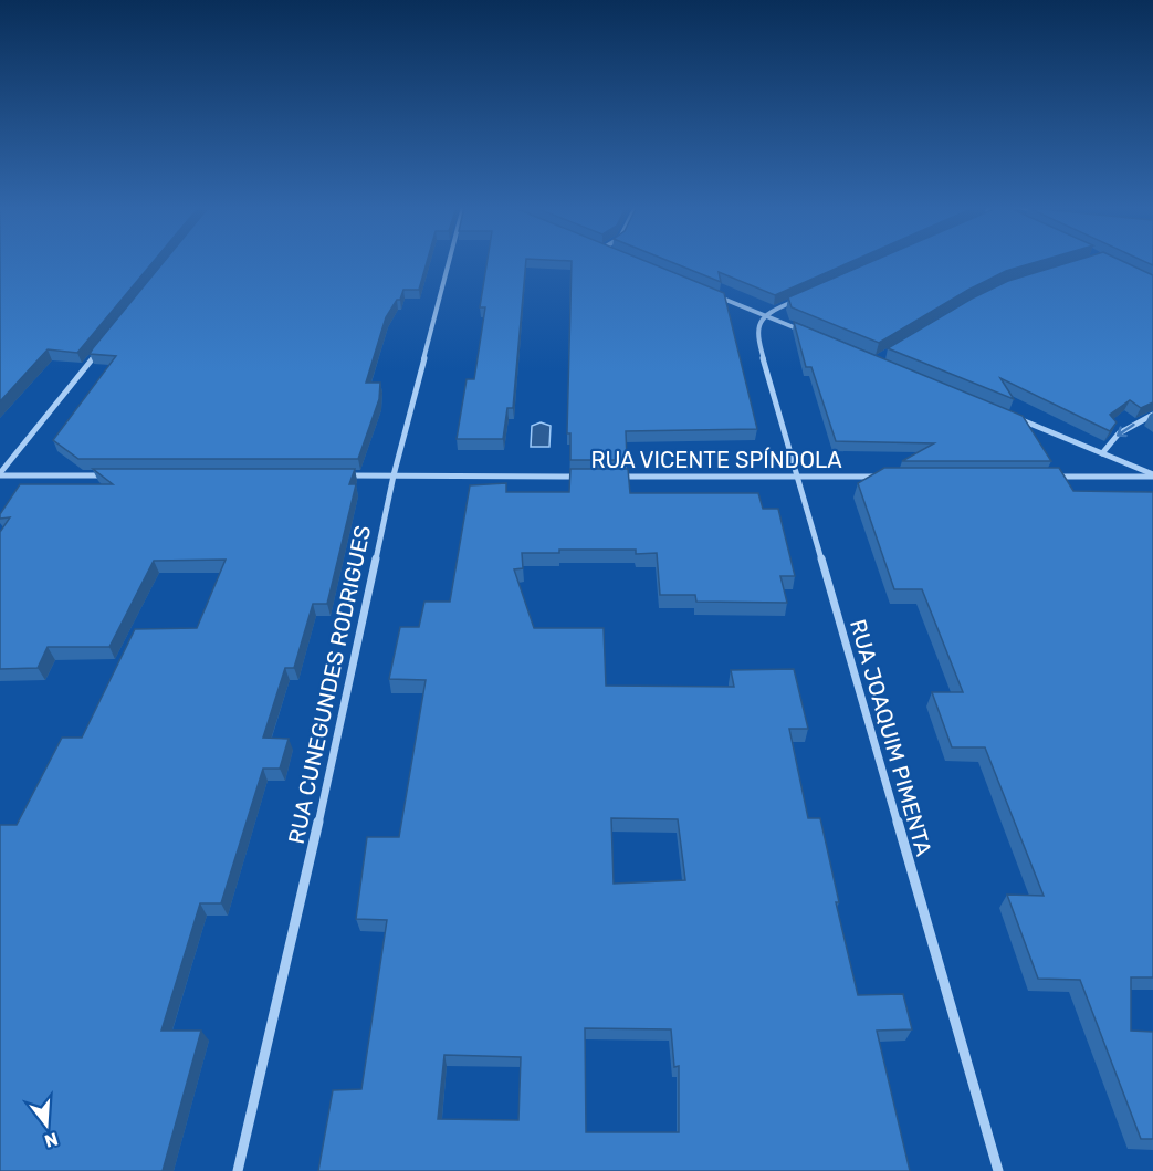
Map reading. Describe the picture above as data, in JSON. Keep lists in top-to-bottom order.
{
  "streets": {
    "street": ["RUA VICENTE SPÍNDOLA", "RUA CUNEGUNDES RODRIGUES", "RUA JOAQUIM PIMENTA"]
  },
  "crossings": [
    ["RUA VICENTE SPÍNDOLA", "RUA CUNEGUNDES RODRIGUES"],
    ["RUA VICENTE SPÍNDOLA", "RUA JOAQUIM PIMENTA"]
  ],
  "north": "bottom"
}
